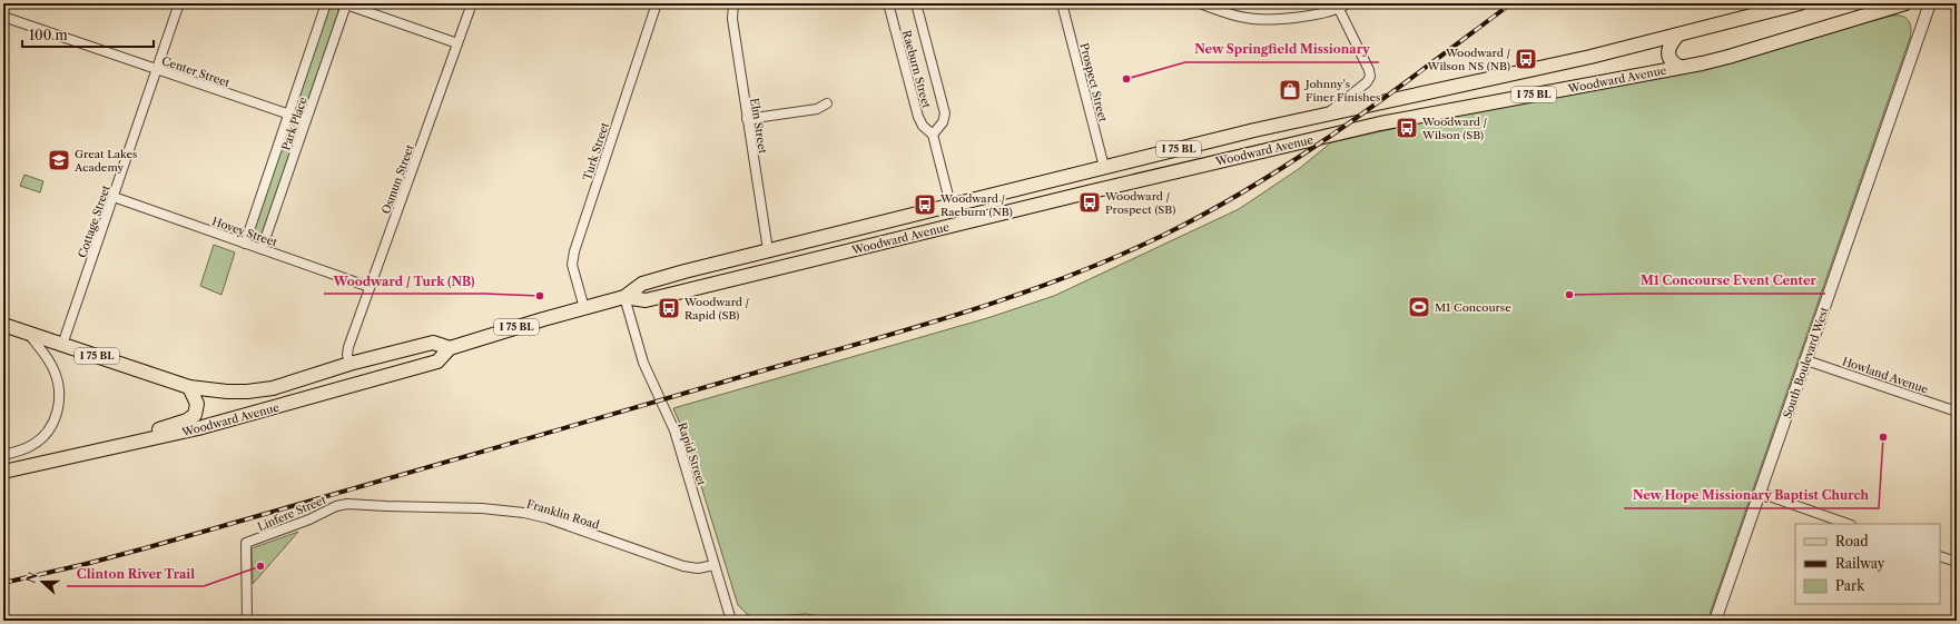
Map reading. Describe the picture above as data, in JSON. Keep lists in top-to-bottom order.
{
  "streets": {
    "main road": ["Woodward Avenue", "I 75 BL"],
    "street": [
      "Raeburn Street",
      "Center Street",
      "Prospect Street",
      "Park Place",
      "Elm Street",
      "Turk Street",
      "Osmun Street",
      "Cottage Street",
      "Hovey Street",
      "South Boulevard West",
      "Howland Avenue",
      "Rapid Street",
      "Linfere Street",
      "Franklin Road"
    ]
  },
  "crossings": [
    ["Raeburn Street", "Woodward Avenue"],
    ["Center Street", "Park Place"],
    ["Center Street", "Cottage Street"],
    ["Woodward Avenue", "Prospect Street"],
    ["Woodward Avenue", "Elm Street"],
    ["Woodward Avenue", "Turk Street"],
    ["Woodward Avenue", "Osmun Street"],
    ["Woodward Avenue", "Cottage Street"],
    ["Woodward Avenue", "Rapid Street"],
    ["Park Place", "Hovey Street"],
    ["Osmun Street", "Hovey Street"],
    ["Cottage Street", "Hovey Street"],
    ["South Boulevard West", "Howland Avenue"],
    ["Rapid Street", "Franklin Road"],
    ["Linfere Street", "Franklin Road"]
  ],
  "places": {
    "bus stop": [
      "Woodward / Wilson NS (NB)",
      "Woodward / Wilson (SB)",
      "Woodward / Prospect (SB)",
      "Woodward / Raeburn (NB)",
      "Woodward / Rapid (SB)"
    ],
    "other": [
      "New Springfield Missionary",
      "M1 Concourse Event Center",
      "Woodward / Turk (NB)",
      "New Hope Missionary Baptist Church",
      "Clinton River Trail"
    ],
    "shop": ["Johnny's Finer Finishes"],
    "school or university": ["Great Lakes Academy"],
    "sports": ["M1 Concourse"]
  },
  "legend": ["Road", "Railway", "Park"],
  "scale_bar": "100 m",
  "north": "left"
}
